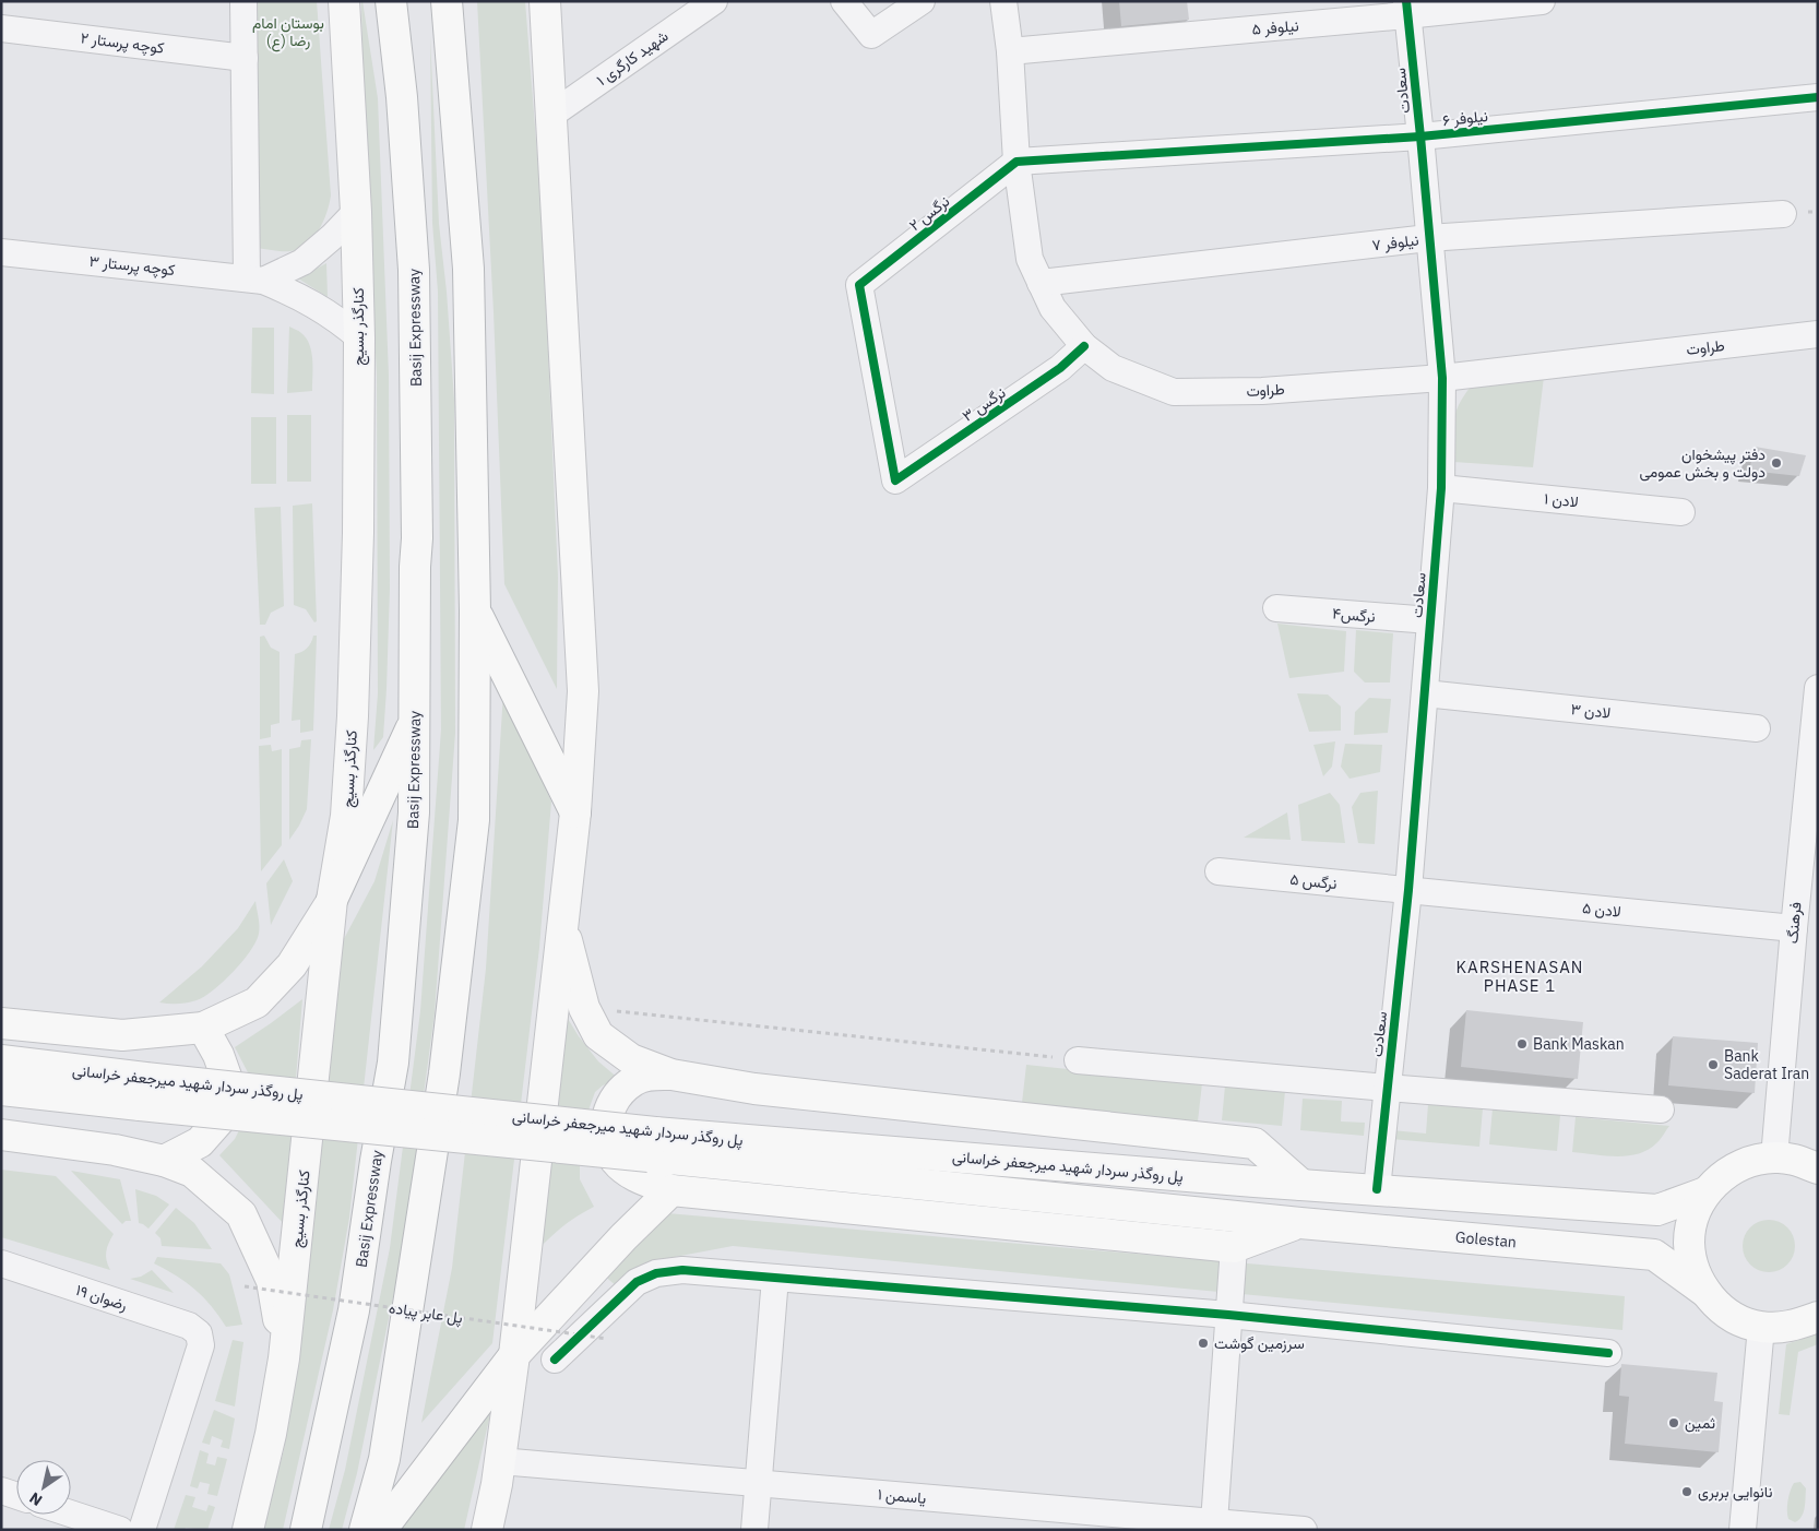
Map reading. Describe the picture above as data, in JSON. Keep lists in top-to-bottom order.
{
  "streets": {
    "main road": [
      "کنارگذر بسیج",
      "Basij Expressway",
      "پل روگذر سردار شهید میرجعفر خراسانی",
      "Golestan"
    ],
    "street": [
      "نیلوفر ۵",
      "کوچه پرستار ۲",
      "شهید کارگری ۱",
      "سعادت",
      "نیلوفر ۶",
      "نرگس ۲",
      "نیلوفر ۷",
      "کوچه پرستار ۳",
      "طراوت",
      "نرگس ۳",
      "لادن ۱",
      "نرگس۴",
      "لادن ۳",
      "نرگس ۵",
      "لادن ۵",
      "فرهنگ",
      "رضوان ۱۹",
      "یاسمن ۱"
    ],
    "path": ["پل عابر پیاده"]
  },
  "crossings": [
    ["نیلوفر ۵", "سعادت"],
    ["نیلوفر ۵", "طراوت"],
    ["سعادت", "نیلوفر ۶"],
    ["سعادت", "نیلوفر ۷"],
    ["سعادت", "طراوت"],
    ["سعادت", "لادن ۱"],
    ["سعادت", "نرگس۴"],
    ["سعادت", "لادن ۳"],
    ["سعادت", "نرگس ۵"],
    ["سعادت", "لادن ۵"],
    ["نیلوفر ۶", "نرگس ۲"],
    ["نیلوفر ۶", "طراوت"],
    ["نرگس ۲", "طراوت"],
    ["نرگس ۲", "نرگس ۳"],
    ["نیلوفر ۷", "طراوت"],
    ["کوچه پرستار ۳", "کنارگذر بسیج"],
    ["طراوت", "نرگس ۳"],
    ["نرگس ۵", "لادن ۵"],
    ["لادن ۵", "فرهنگ"],
    ["پل روگذر سردار شهید میرجعفر خراسانی", "Golestan"]
  ],
  "districts": ["KARSHENASAN PHASE 1"],
  "parks": ["بوستان امام رضا (ع)"],
  "places": [
    "دفتر پیشخوان دولت و بخش عمومی",
    "Bank Maskan",
    "Bank Saderat Iran",
    "سرزمین گوشت",
    "ثمین",
    "نانوایی بربری"
  ],
  "north": "bottom left"
}
